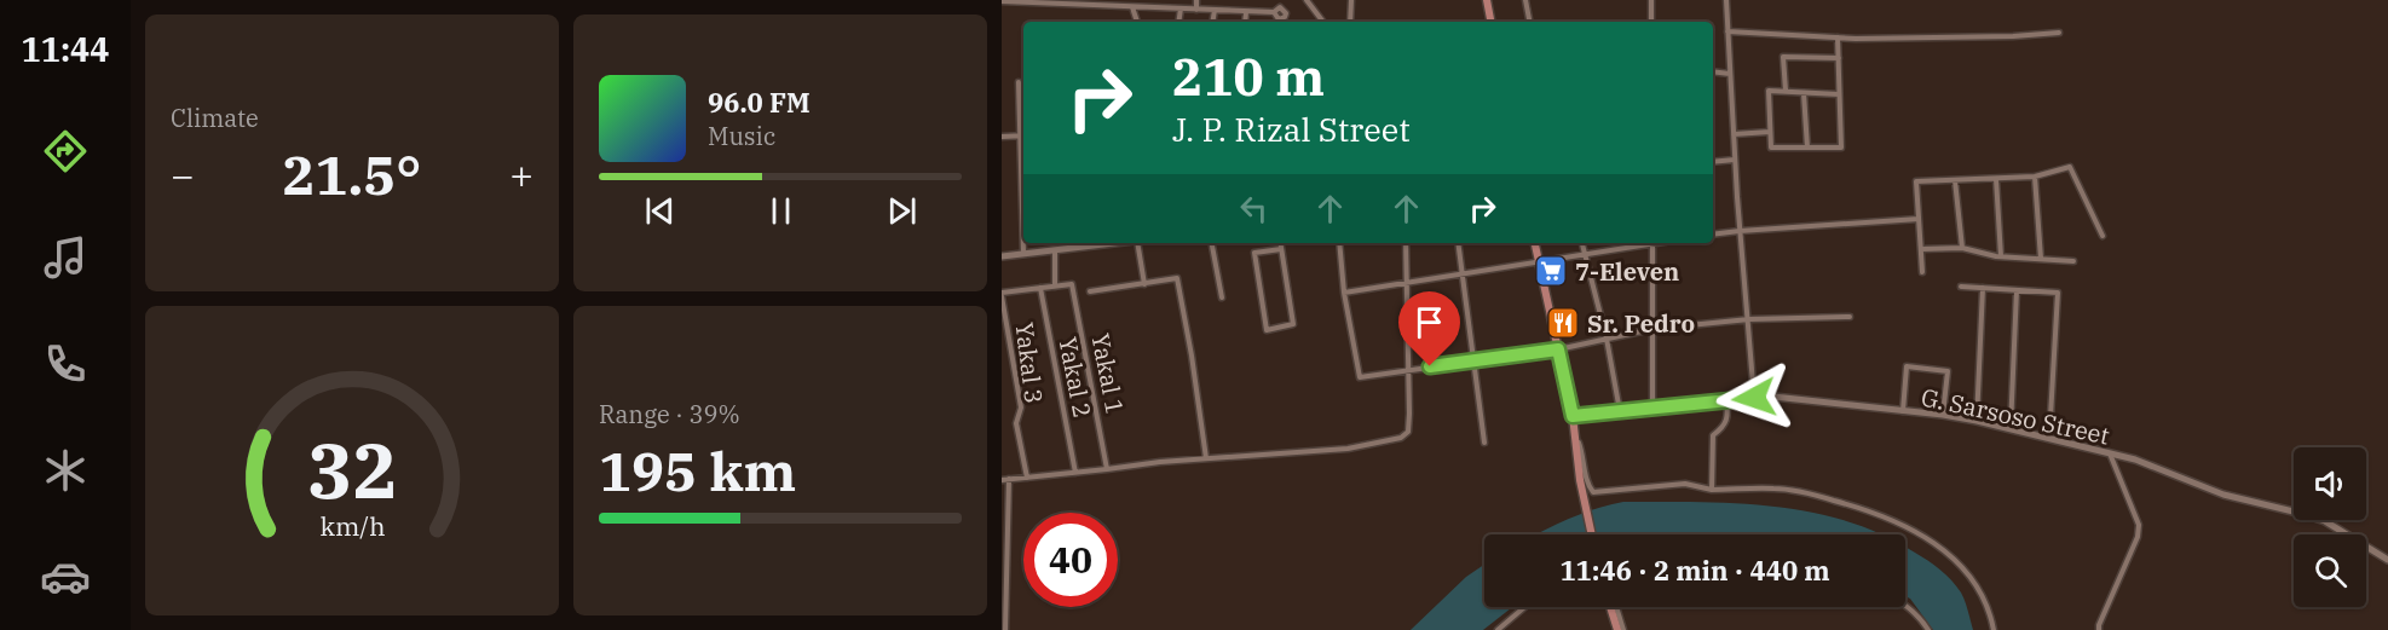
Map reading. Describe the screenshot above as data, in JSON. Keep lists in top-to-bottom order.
{
  "streets": {
    "street": [
      "Yakal 3",
      "Yakal 1",
      "Yakal 2",
      "G. Sarsoso Street"
    ]
  },
  "places": {
    "supermarket": ["7-Eleven"],
    "restaurant": ["Sr. Pedro"]
  },
  "page": {
    "tabs": "11:44",
    "tile": [
      "Climate",
      ["Range · 39%", "195 km"]
    ],
    "turn": ["210 m", "J. P. Rizal Street"],
    "song": ["96.0 FM", "Music"],
    "heat": ["−", "21.5°", "+"],
    "limit": "40",
    "trip": "11:46 · 2 min · 440 m",
    "gauge": ["32", "km/h"]
  }
}
